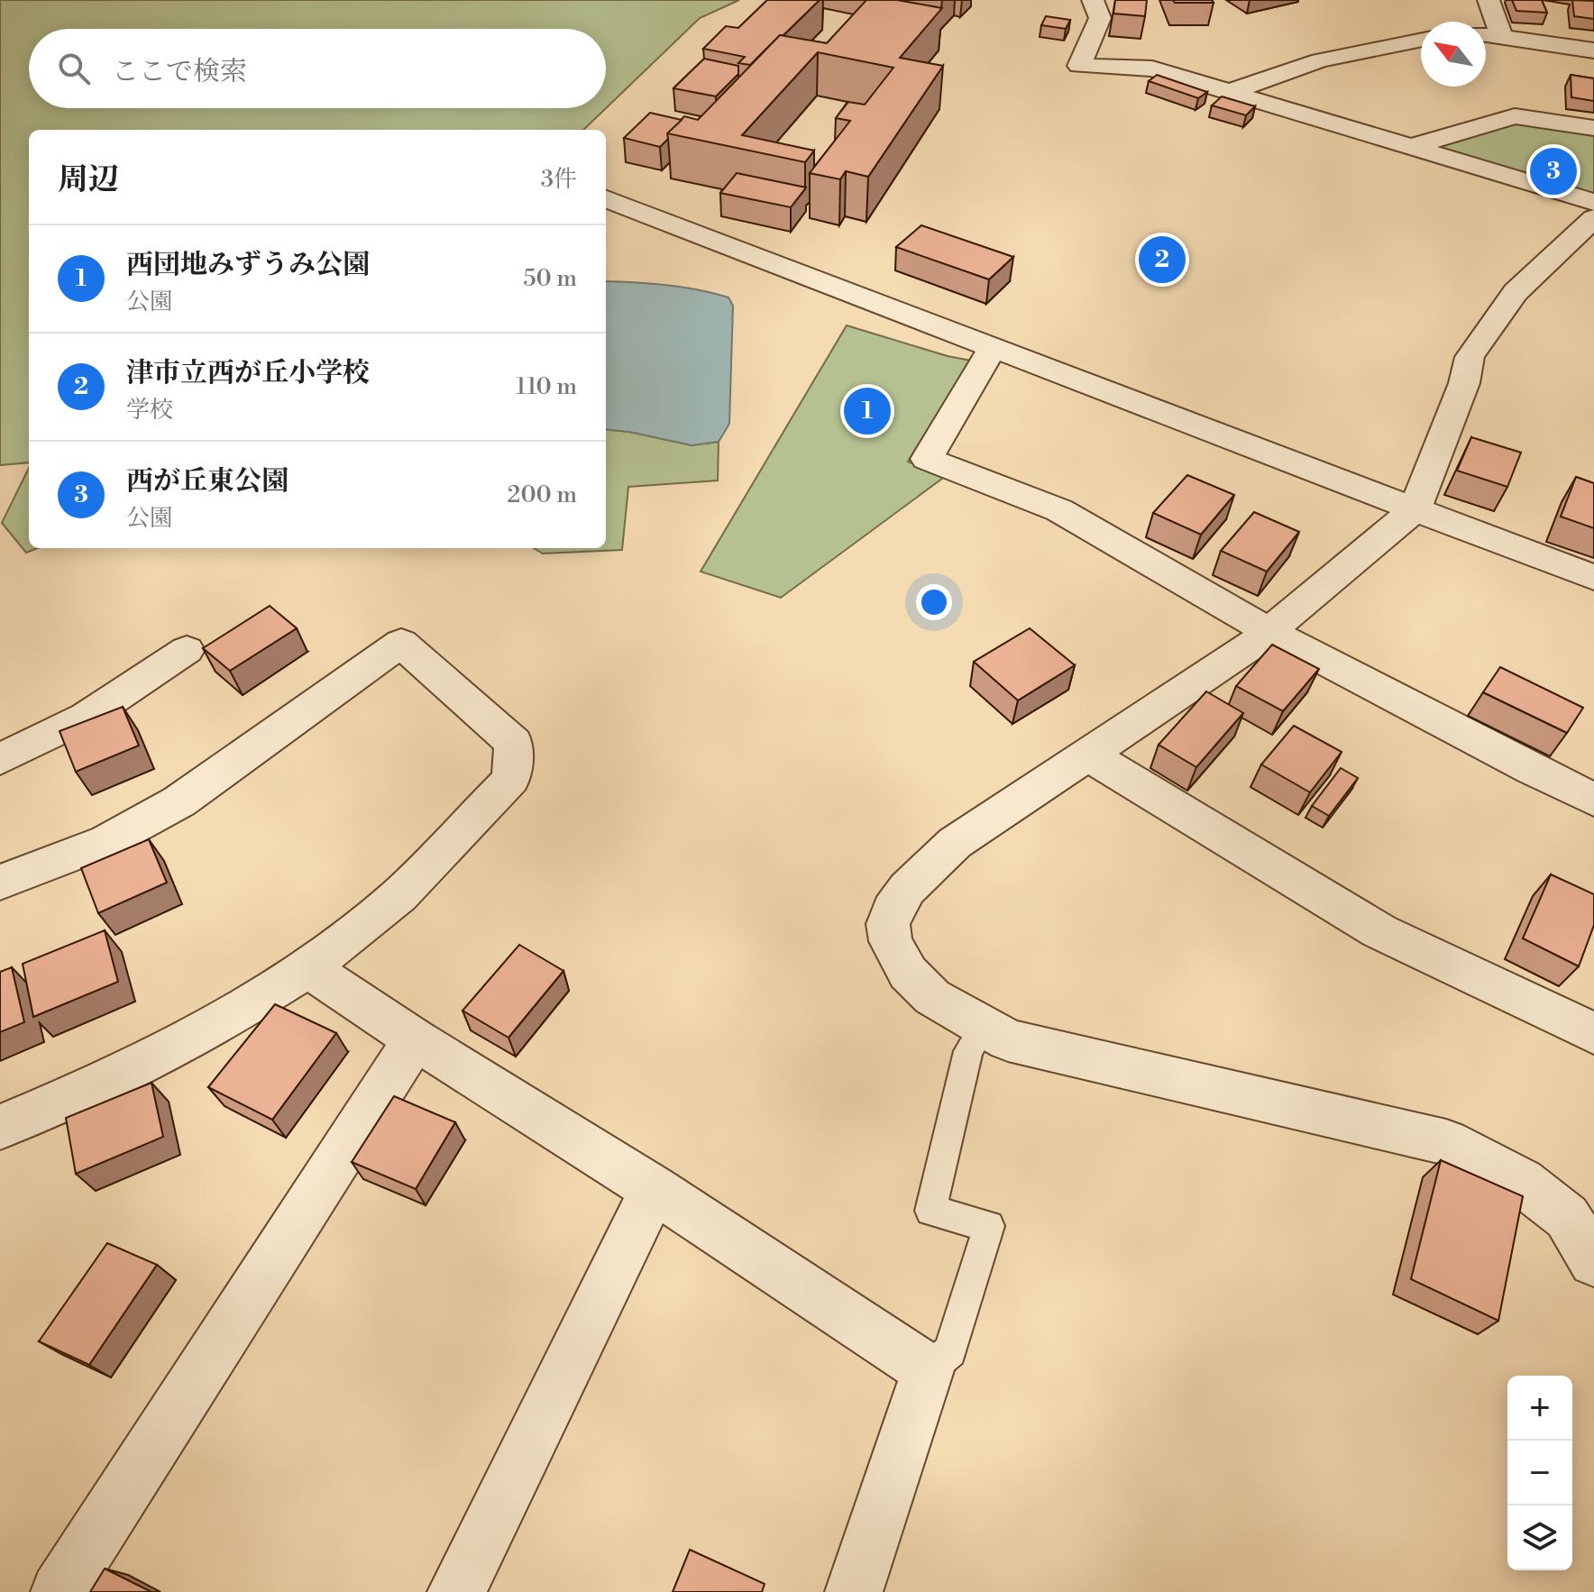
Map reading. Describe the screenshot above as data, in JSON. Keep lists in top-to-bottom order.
{
  "north": "top left",
  "page": {
    "search": "ここで検索",
    "heading": ["周辺", "3件"],
    "pins": ["3", "2", "1"],
    "list": [
      {
        "mark": "1",
        "name": "西団地みずうみ公園",
        "note": "公園",
        "value": "50 m"
      },
      {
        "mark": "2",
        "name": "津市立西が丘小学校",
        "note": "学校",
        "value": "110 m"
      },
      {
        "mark": "3",
        "name": "西が丘東公園",
        "note": "公園",
        "value": "200 m"
      }
    ],
    "map_buttons": ["+", "−"]
  }
}
